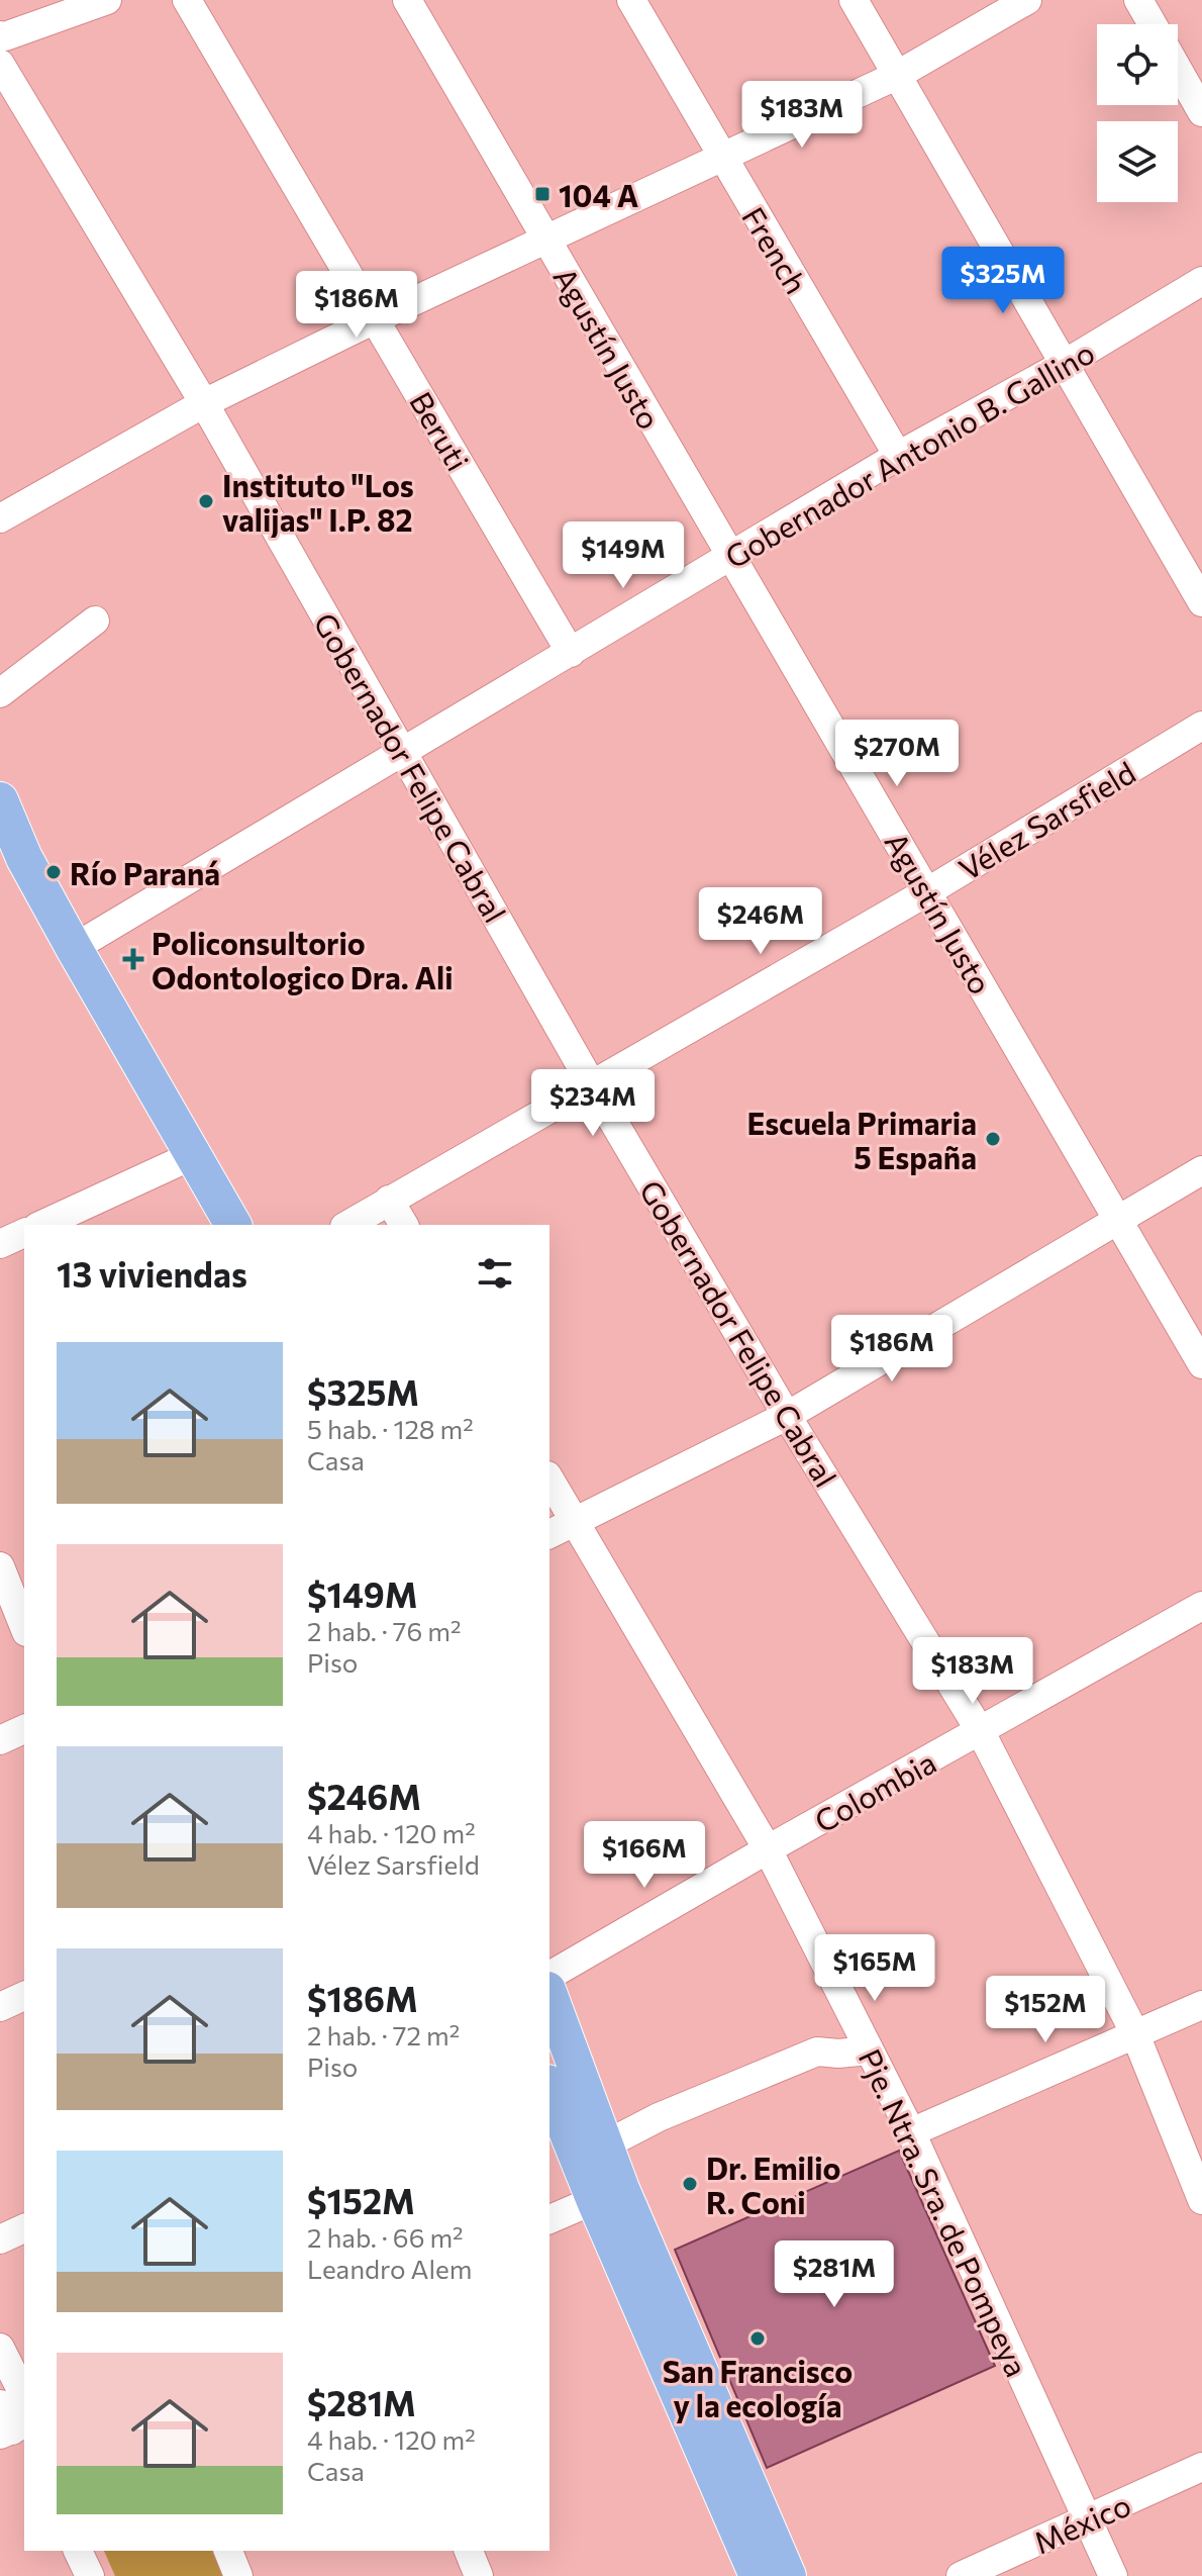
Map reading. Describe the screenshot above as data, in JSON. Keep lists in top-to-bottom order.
{
  "streets": {
    "street": [
      "French",
      "Agustín Justo",
      "Beruti",
      "Gobernador Antonio B. Gallino",
      "Gobernador Felipe Cabral",
      "Vélez Sarsfield",
      "Colombia",
      "Pje. Ntra. Sra. de Pompeya",
      "México"
    ]
  },
  "crossings": [
    ["French", "Gobernador Antonio B. Gallino"],
    ["Agustín Justo", "Gobernador Antonio B. Gallino"],
    ["Agustín Justo", "Vélez Sarsfield"],
    ["Beruti", "Gobernador Antonio B. Gallino"],
    ["Gobernador Antonio B. Gallino", "Gobernador Felipe Cabral"],
    ["Gobernador Felipe Cabral", "Vélez Sarsfield"],
    ["Gobernador Felipe Cabral", "Colombia"],
    ["Colombia", "Pje. Ntra. Sra. de Pompeya"],
    ["Pje. Ntra. Sra. de Pompeya", "México"]
  ],
  "places": {
    "transit": ["104 A"],
    "other": [
      "Instituto \"Los valijas\" I.P. 82",
      "Río Paraná",
      "Escuela Primaria 5 España",
      "Dr. Emilio R. Coni",
      "San Francisco y la ecología"
    ],
    "health": ["Policonsultorio Odontologico Dra. Ali"]
  },
  "page": {
    "price": [
      "$183M",
      "$325M",
      "$186M",
      "$149M",
      "$270M",
      "$246M",
      "$234M",
      "$186M",
      "$183M",
      "$166M",
      "$165M",
      "$152M",
      "$281M"
    ],
    "heading": "13 viviendas",
    "list": [
      {
        "name": "$325M",
        "note": "5 hab. · 128 m² · Casa"
      },
      {
        "name": "$149M",
        "note": "2 hab. · 76 m² · Piso"
      },
      {
        "name": "$246M",
        "note": "4 hab. · 120 m² · Vélez Sarsfield"
      },
      {
        "name": "$186M",
        "note": "2 hab. · 72 m² · Piso"
      },
      {
        "name": "$152M",
        "note": "2 hab. · 66 m² · Leandro Alem"
      },
      {
        "name": "$281M",
        "note": "4 hab. · 120 m² · Casa"
      }
    ]
  }
}
